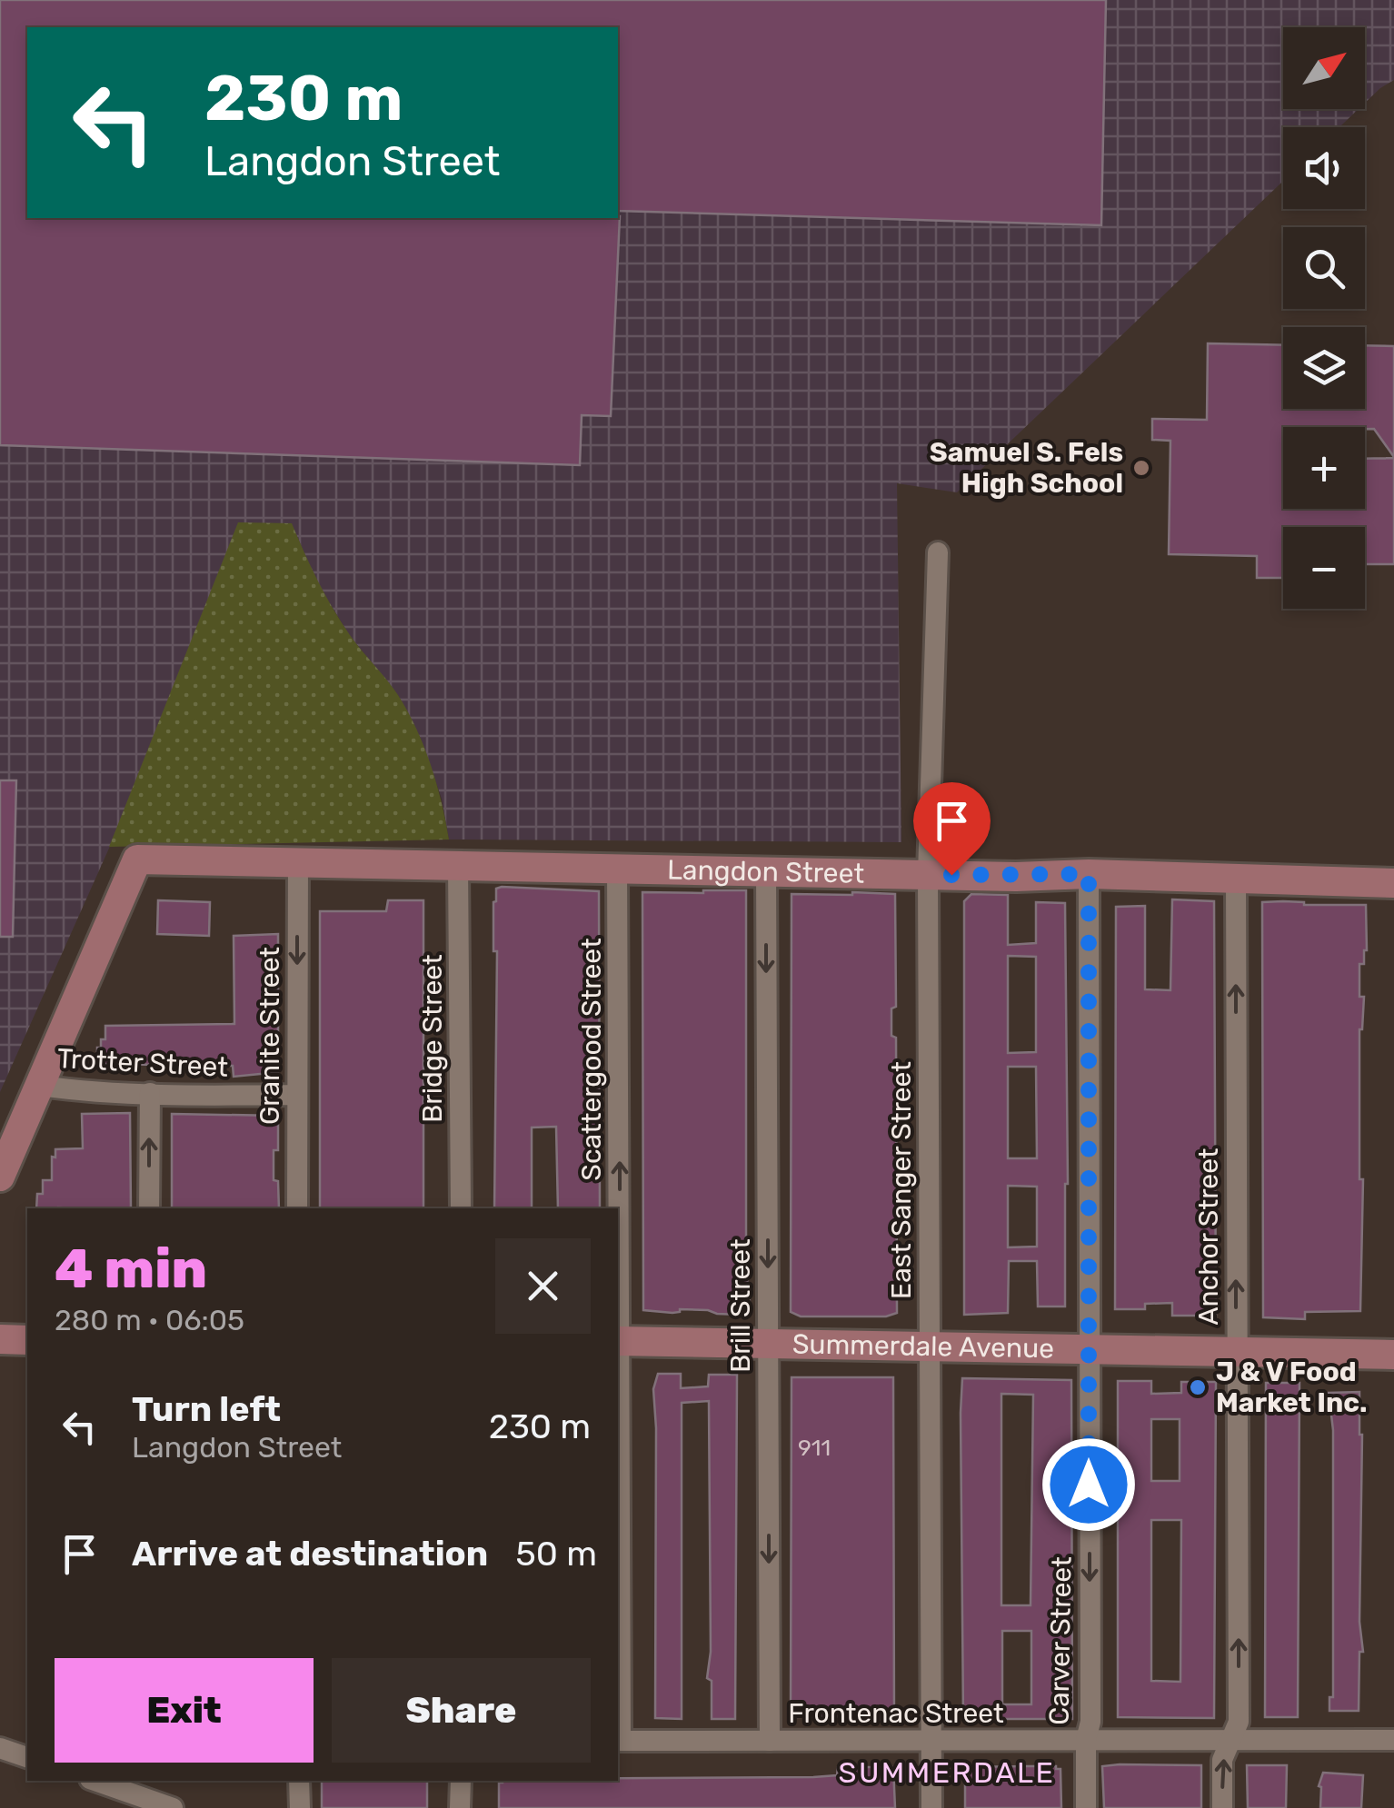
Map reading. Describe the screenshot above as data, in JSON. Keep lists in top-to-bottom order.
{
  "streets": {
    "street": [
      "Langdon Street",
      "Granite Street",
      "Bridge Street",
      "Scattergood Street",
      "Trotter Street",
      "East Sanger Street",
      "Anchor Street",
      "Brill Street",
      "Summerdale Avenue",
      "Carver Street",
      "Frontenac Street"
    ]
  },
  "crossings": [
    ["Langdon Street", "Granite Street"],
    ["Langdon Street", "Bridge Street"],
    ["Langdon Street", "Scattergood Street"],
    ["Langdon Street", "Trotter Street"],
    ["Langdon Street", "East Sanger Street"],
    ["Langdon Street", "Anchor Street"],
    ["Langdon Street", "Brill Street"],
    ["Langdon Street", "Carver Street"],
    ["Granite Street", "Trotter Street"],
    ["Scattergood Street", "Summerdale Avenue"],
    ["Scattergood Street", "Frontenac Street"],
    ["East Sanger Street", "Summerdale Avenue"],
    ["East Sanger Street", "Frontenac Street"],
    ["Anchor Street", "Summerdale Avenue"],
    ["Anchor Street", "Frontenac Street"],
    ["Brill Street", "Summerdale Avenue"],
    ["Brill Street", "Frontenac Street"],
    ["Summerdale Avenue", "Carver Street"],
    ["Carver Street", "Frontenac Street"]
  ],
  "one_way": [
    "Granite Street",
    "Scattergood Street",
    "Anchor Street",
    "Brill Street",
    "Carver Street"
  ],
  "districts": ["SUMMERDALE"],
  "places": ["Samuel S. Fels High School", "J & V Food Market Inc."],
  "house_numbers": ["911"],
  "north": "top right",
  "page": {
    "map_buttons": ["+", "−"],
    "turn": ["230 m", "Langdon Street"],
    "heading": ["4 min", "280 m · 06:05"],
    "list": [
      {
        "name": "Turn left",
        "note": "Langdon Street",
        "value": "230 m"
      },
      {
        "name": "Arrive at destination",
        "value": "50 m"
      }
    ],
    "buttons": ["Exit", "Share"]
  }
}
